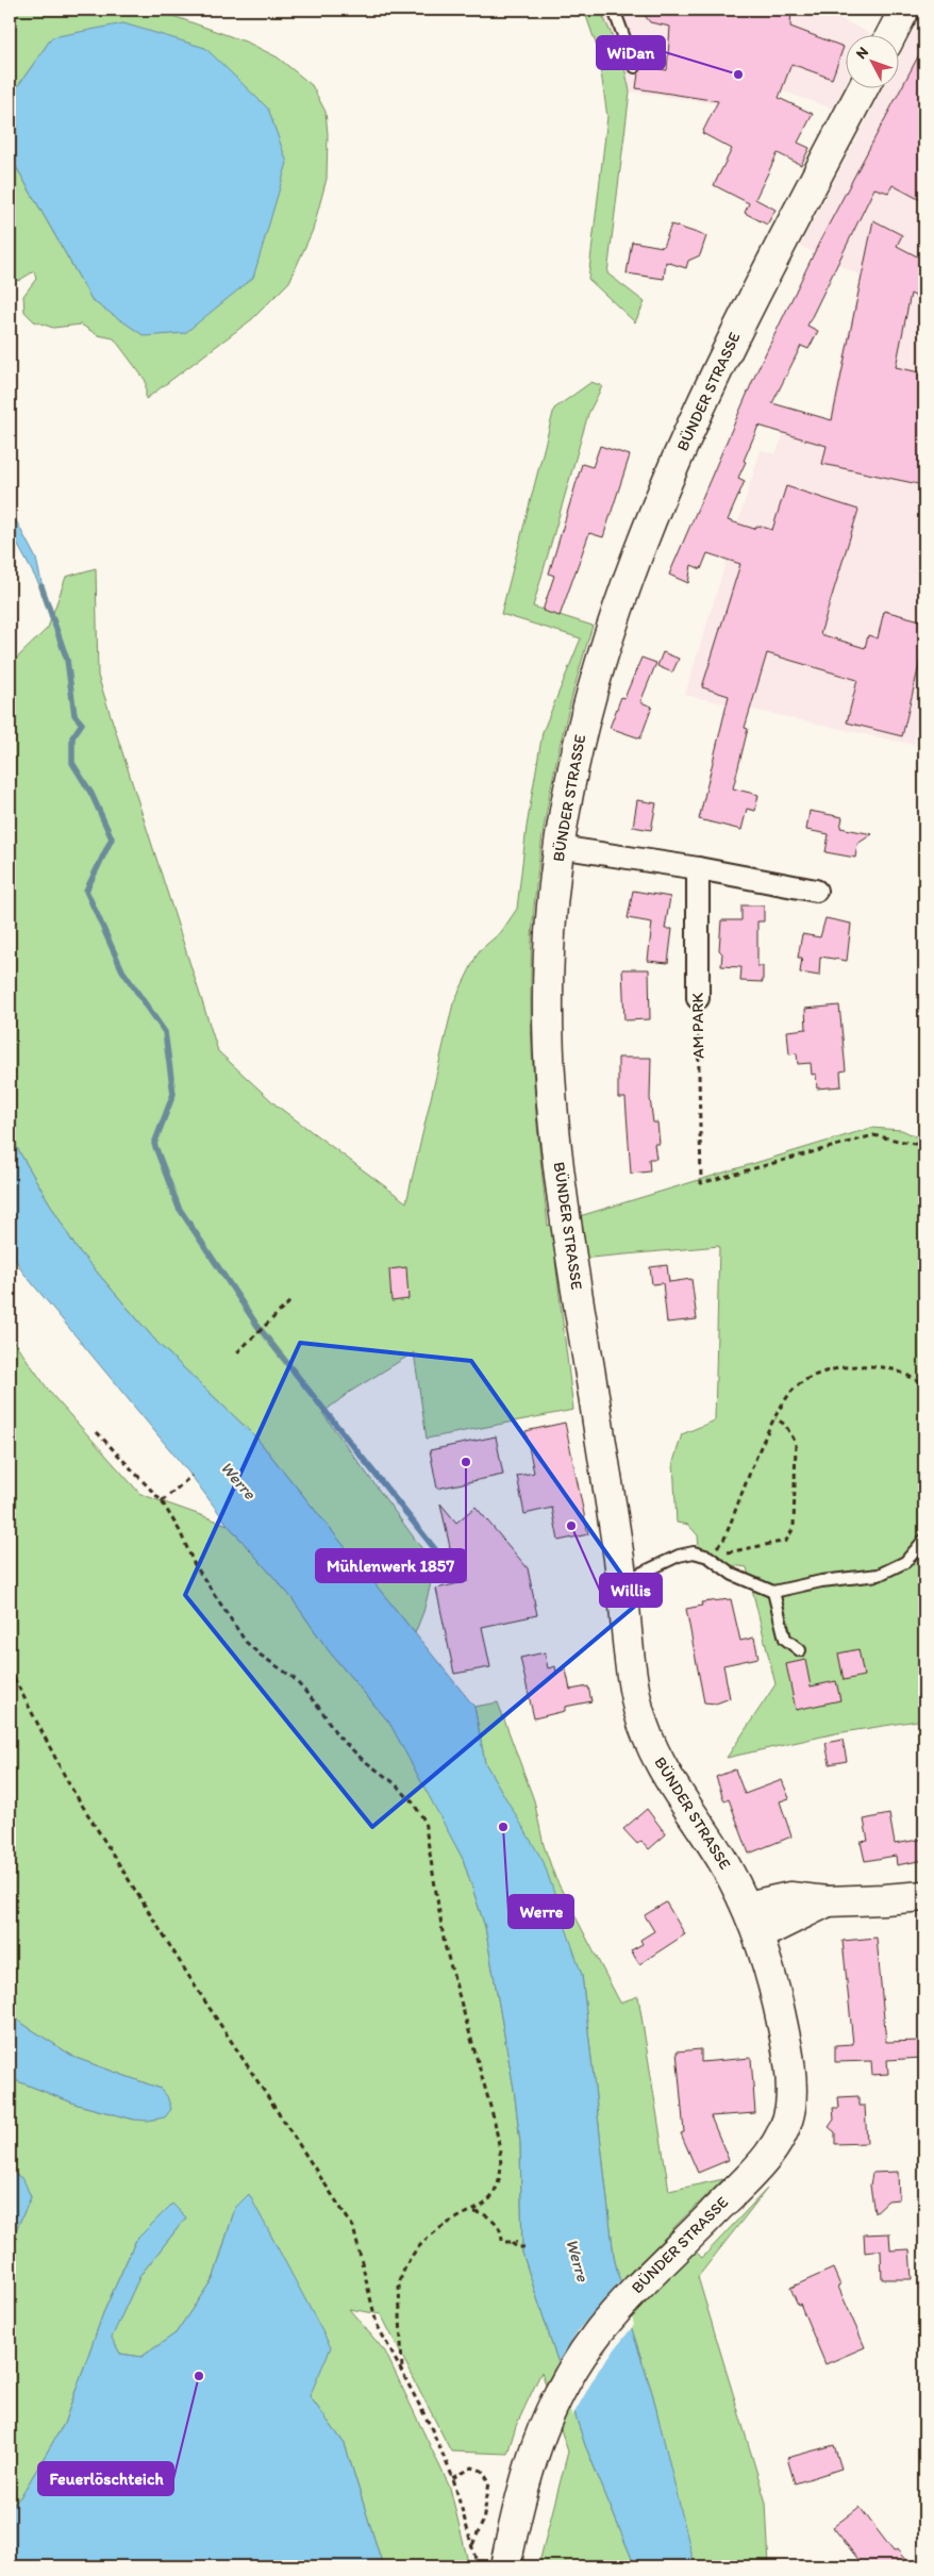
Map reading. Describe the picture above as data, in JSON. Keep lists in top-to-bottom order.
{
  "streets": {
    "main road": ["BÜNDER STRASSE"],
    "street": ["AM PARK"]
  },
  "water": ["Werre"],
  "places": [
    "WiDan",
    "Mühlenwerk 1857",
    "Willis",
    "Werre",
    "Feuerlöschteich"
  ],
  "north": "top left"
}
